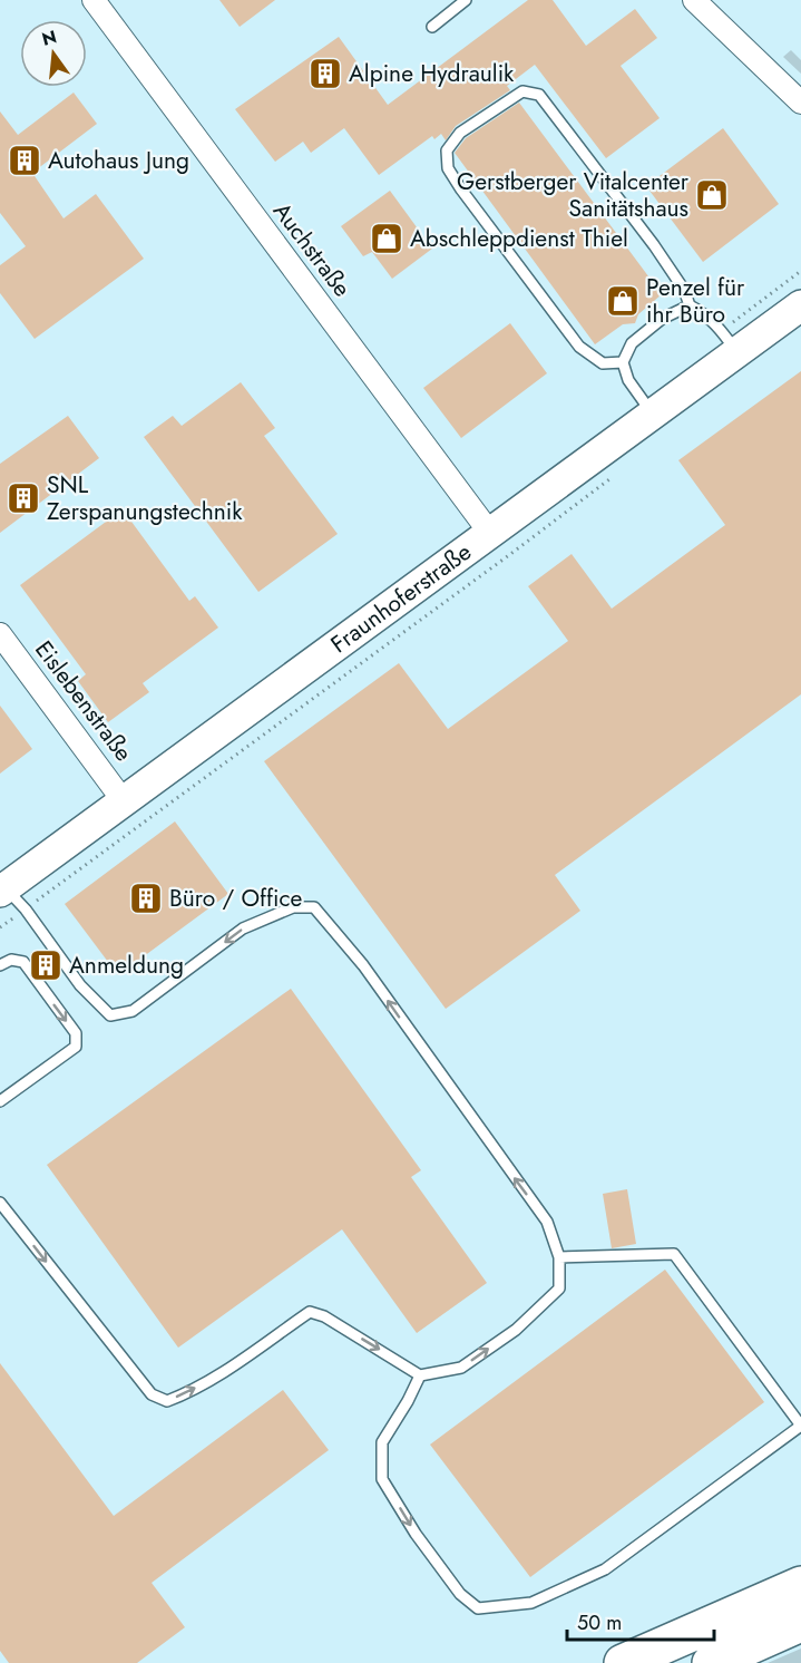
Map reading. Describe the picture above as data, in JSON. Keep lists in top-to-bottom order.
{
  "streets": {
    "street": ["Auchstraße", "Fraunhoferstraße", "Eislebenstraße"]
  },
  "crossings": [
    ["Auchstraße", "Fraunhoferstraße"],
    ["Fraunhoferstraße", "Eislebenstraße"]
  ],
  "places": {
    "building": [
      "Alpine Hydraulik",
      "Autohaus Jung",
      "SNL Zerspanungstechnik",
      "Büro / Office",
      "Anmeldung"
    ],
    "shop": ["Gerstberger Vitalcenter Sanitätshaus", "Abschleppdienst Thiel", "Penzel für ihr Büro"]
  },
  "scale_bar": "50 m",
  "north": "top"
}
